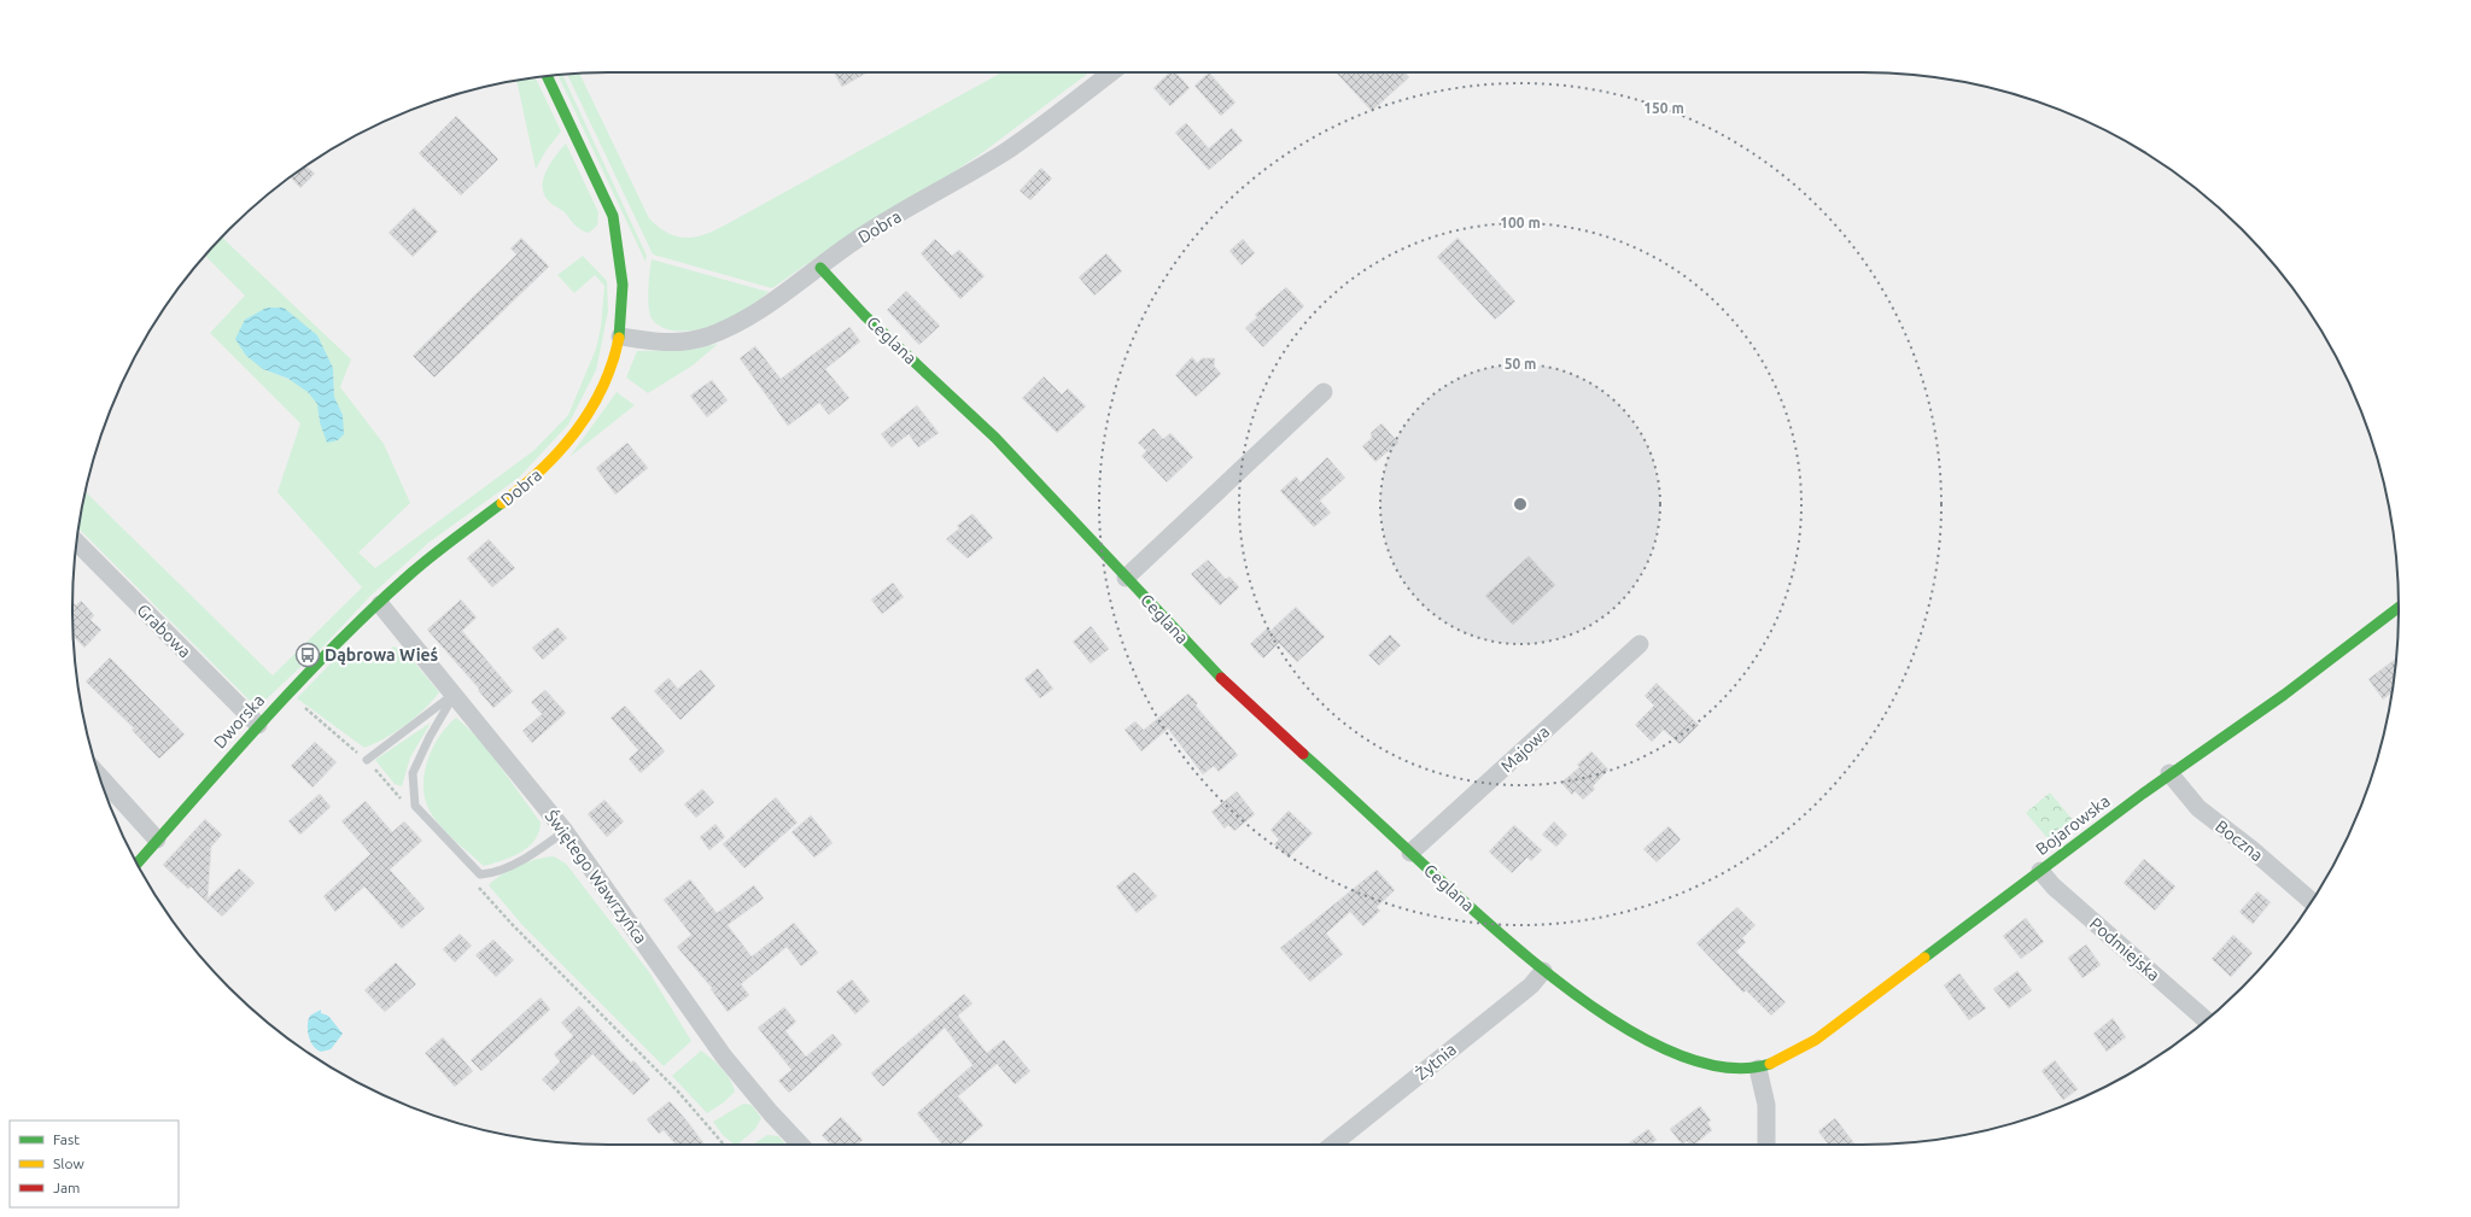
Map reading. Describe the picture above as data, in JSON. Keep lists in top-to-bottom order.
{
  "streets": {
    "street": [
      "Dobra",
      "Ceglana",
      "Grabowa",
      "Dworska",
      "Majowa",
      "Bojarowska",
      "Boczna",
      "Świętego Wawrzyńca",
      "Podmiejska",
      "Żytnia"
    ]
  },
  "crossings": [
    ["Dobra", "Ceglana"],
    ["Dobra", "Dworska"],
    ["Dobra", "Świętego Wawrzyńca"],
    ["Ceglana", "Majowa"],
    ["Ceglana", "Bojarowska"],
    ["Ceglana", "Żytnia"],
    ["Grabowa", "Dworska"],
    ["Dworska", "Świętego Wawrzyńca"],
    ["Bojarowska", "Boczna"],
    ["Bojarowska", "Podmiejska"]
  ],
  "places": {
    "bus stop": ["Dąbrowa Wieś"]
  },
  "legend": ["Fast", "Slow", "Jam"],
  "rings": ["150 m", "100 m", "50 m"]
}
